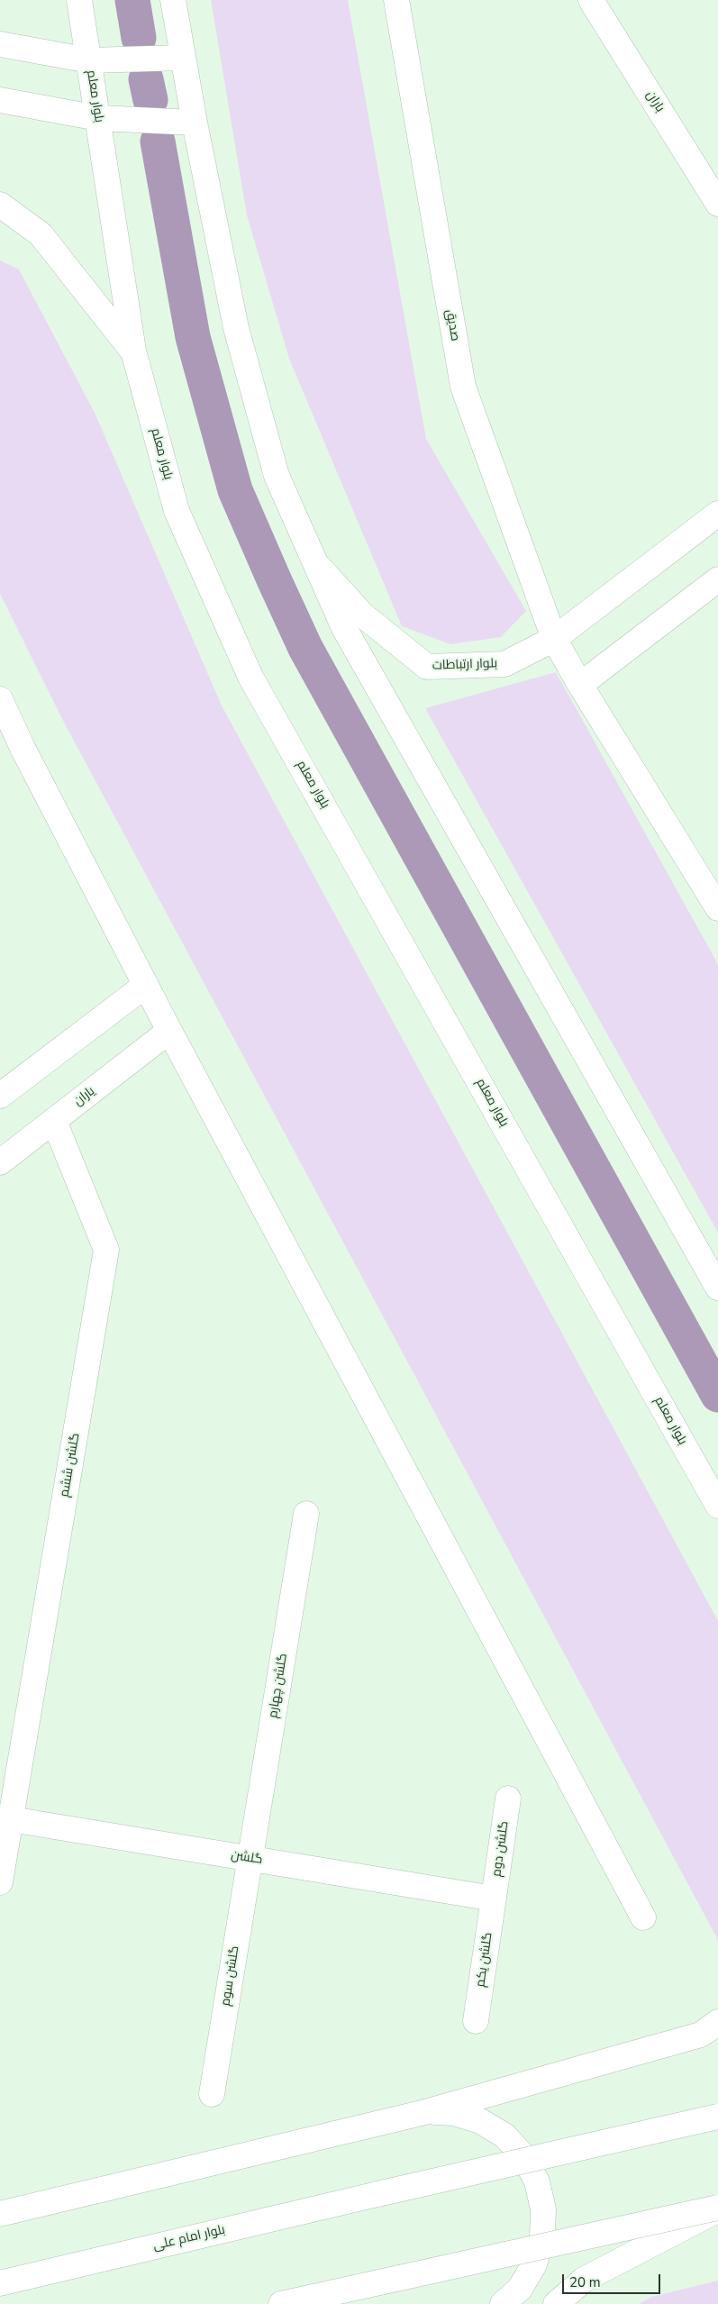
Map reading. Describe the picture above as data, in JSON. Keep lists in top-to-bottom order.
{
  "streets": {
    "main road": [
      "بلوار معلم",
      "باران",
      "صدیق",
      "بلوار ارتباطات",
      "یاران",
      "گلشن ششم",
      "گلشن چهارم",
      "گلشن دوم",
      "گلشن",
      "گلشن یکم",
      "گلشن سوم",
      "بلوار امام علی"
    ]
  },
  "crossings": [
    ["صدیق", "بلوار ارتباطات"],
    ["یاران", "گلشن ششم"],
    ["گلشن ششم", "گلشن"],
    ["گلشن چهارم", "گلشن"],
    ["گلشن چهارم", "گلشن سوم"],
    ["گلشن دوم", "گلشن"],
    ["گلشن دوم", "گلشن یکم"],
    ["گلشن", "گلشن یکم"],
    ["گلشن", "گلشن سوم"]
  ],
  "scale_bar": "20 m"
}
